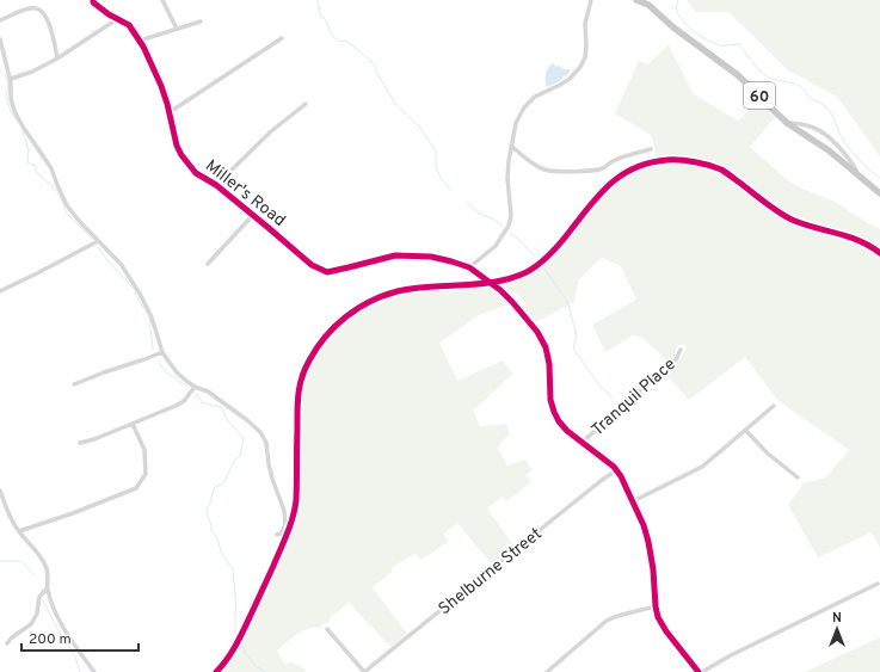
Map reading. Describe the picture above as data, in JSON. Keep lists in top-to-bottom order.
{
  "streets": {
    "main road": ["60"],
    "street": ["Miller's Road", "Tranquil Place", "Shelburne Street"]
  },
  "scale_bar": "200 m",
  "north": "top"
}
